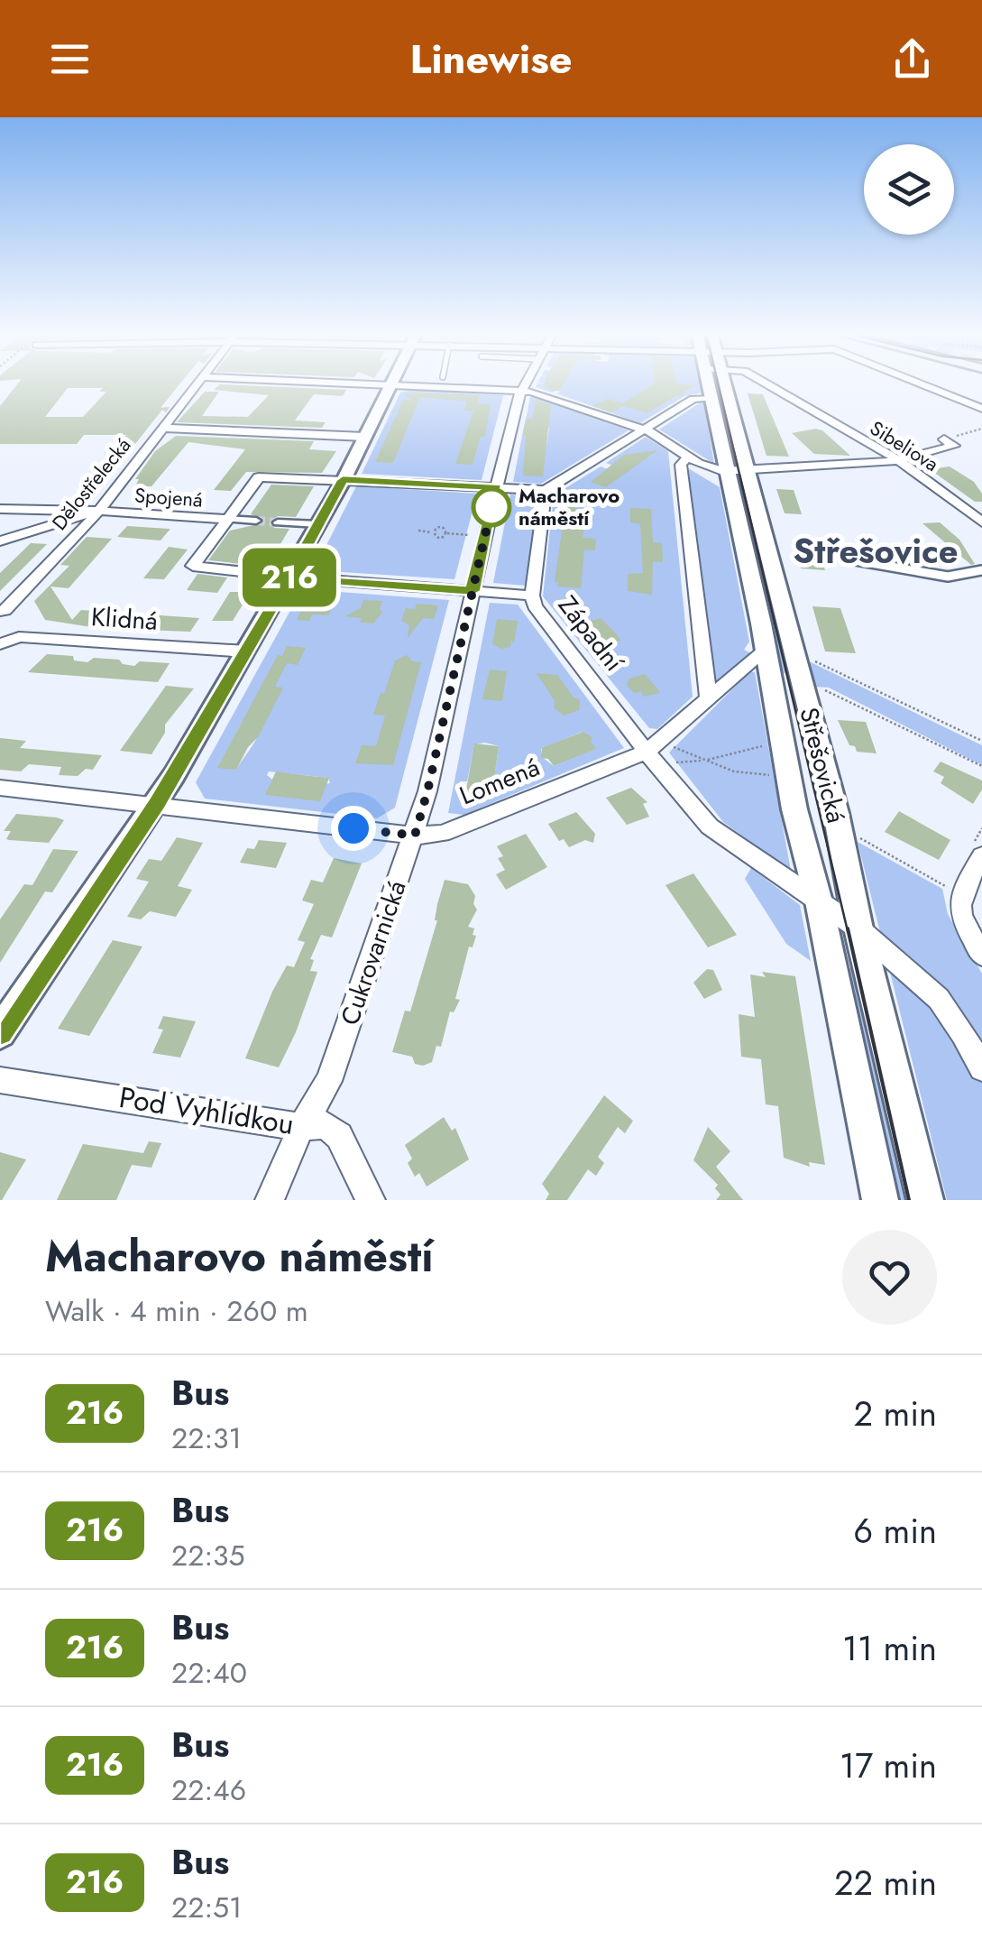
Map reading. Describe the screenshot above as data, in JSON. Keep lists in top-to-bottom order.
{
  "streets": {
    "street": [
      "Sibeliova",
      "Dělostřelecká",
      "Spojená",
      "Klidná",
      "Západní",
      "Střešovická",
      "Lomená",
      "Cukrovarnická",
      "Pod Vyhlídkou"
    ]
  },
  "crossings": [
    ["Dělostřelecká", "Spojená"],
    ["Spojená", "Západní"],
    ["Západní", "Střešovická"],
    ["Západní", "Lomená"],
    ["Západní", "Cukrovarnická"],
    ["Střešovická", "Lomená"],
    ["Lomená", "Cukrovarnická"],
    ["Cukrovarnická", "Pod Vyhlídkou"]
  ],
  "districts": ["Střešovice"],
  "places": ["Macharovo náměstí"],
  "lines": ["bus line 216"],
  "page": {
    "header": "Linewise",
    "on_map": "216",
    "heading": ["Macharovo náměstí", "Walk · 4 min · 260 m"],
    "list": [
      {
        "mark": "216",
        "name": "Bus",
        "note": "22:31",
        "value": "2 min"
      },
      {
        "mark": "216",
        "name": "Bus",
        "note": "22:35",
        "value": "6 min"
      },
      {
        "mark": "216",
        "name": "Bus",
        "note": "22:40",
        "value": "11 min"
      },
      {
        "mark": "216",
        "name": "Bus",
        "note": "22:46",
        "value": "17 min"
      },
      {
        "mark": "216",
        "name": "Bus",
        "note": "22:51",
        "value": "22 min"
      }
    ]
  }
}
